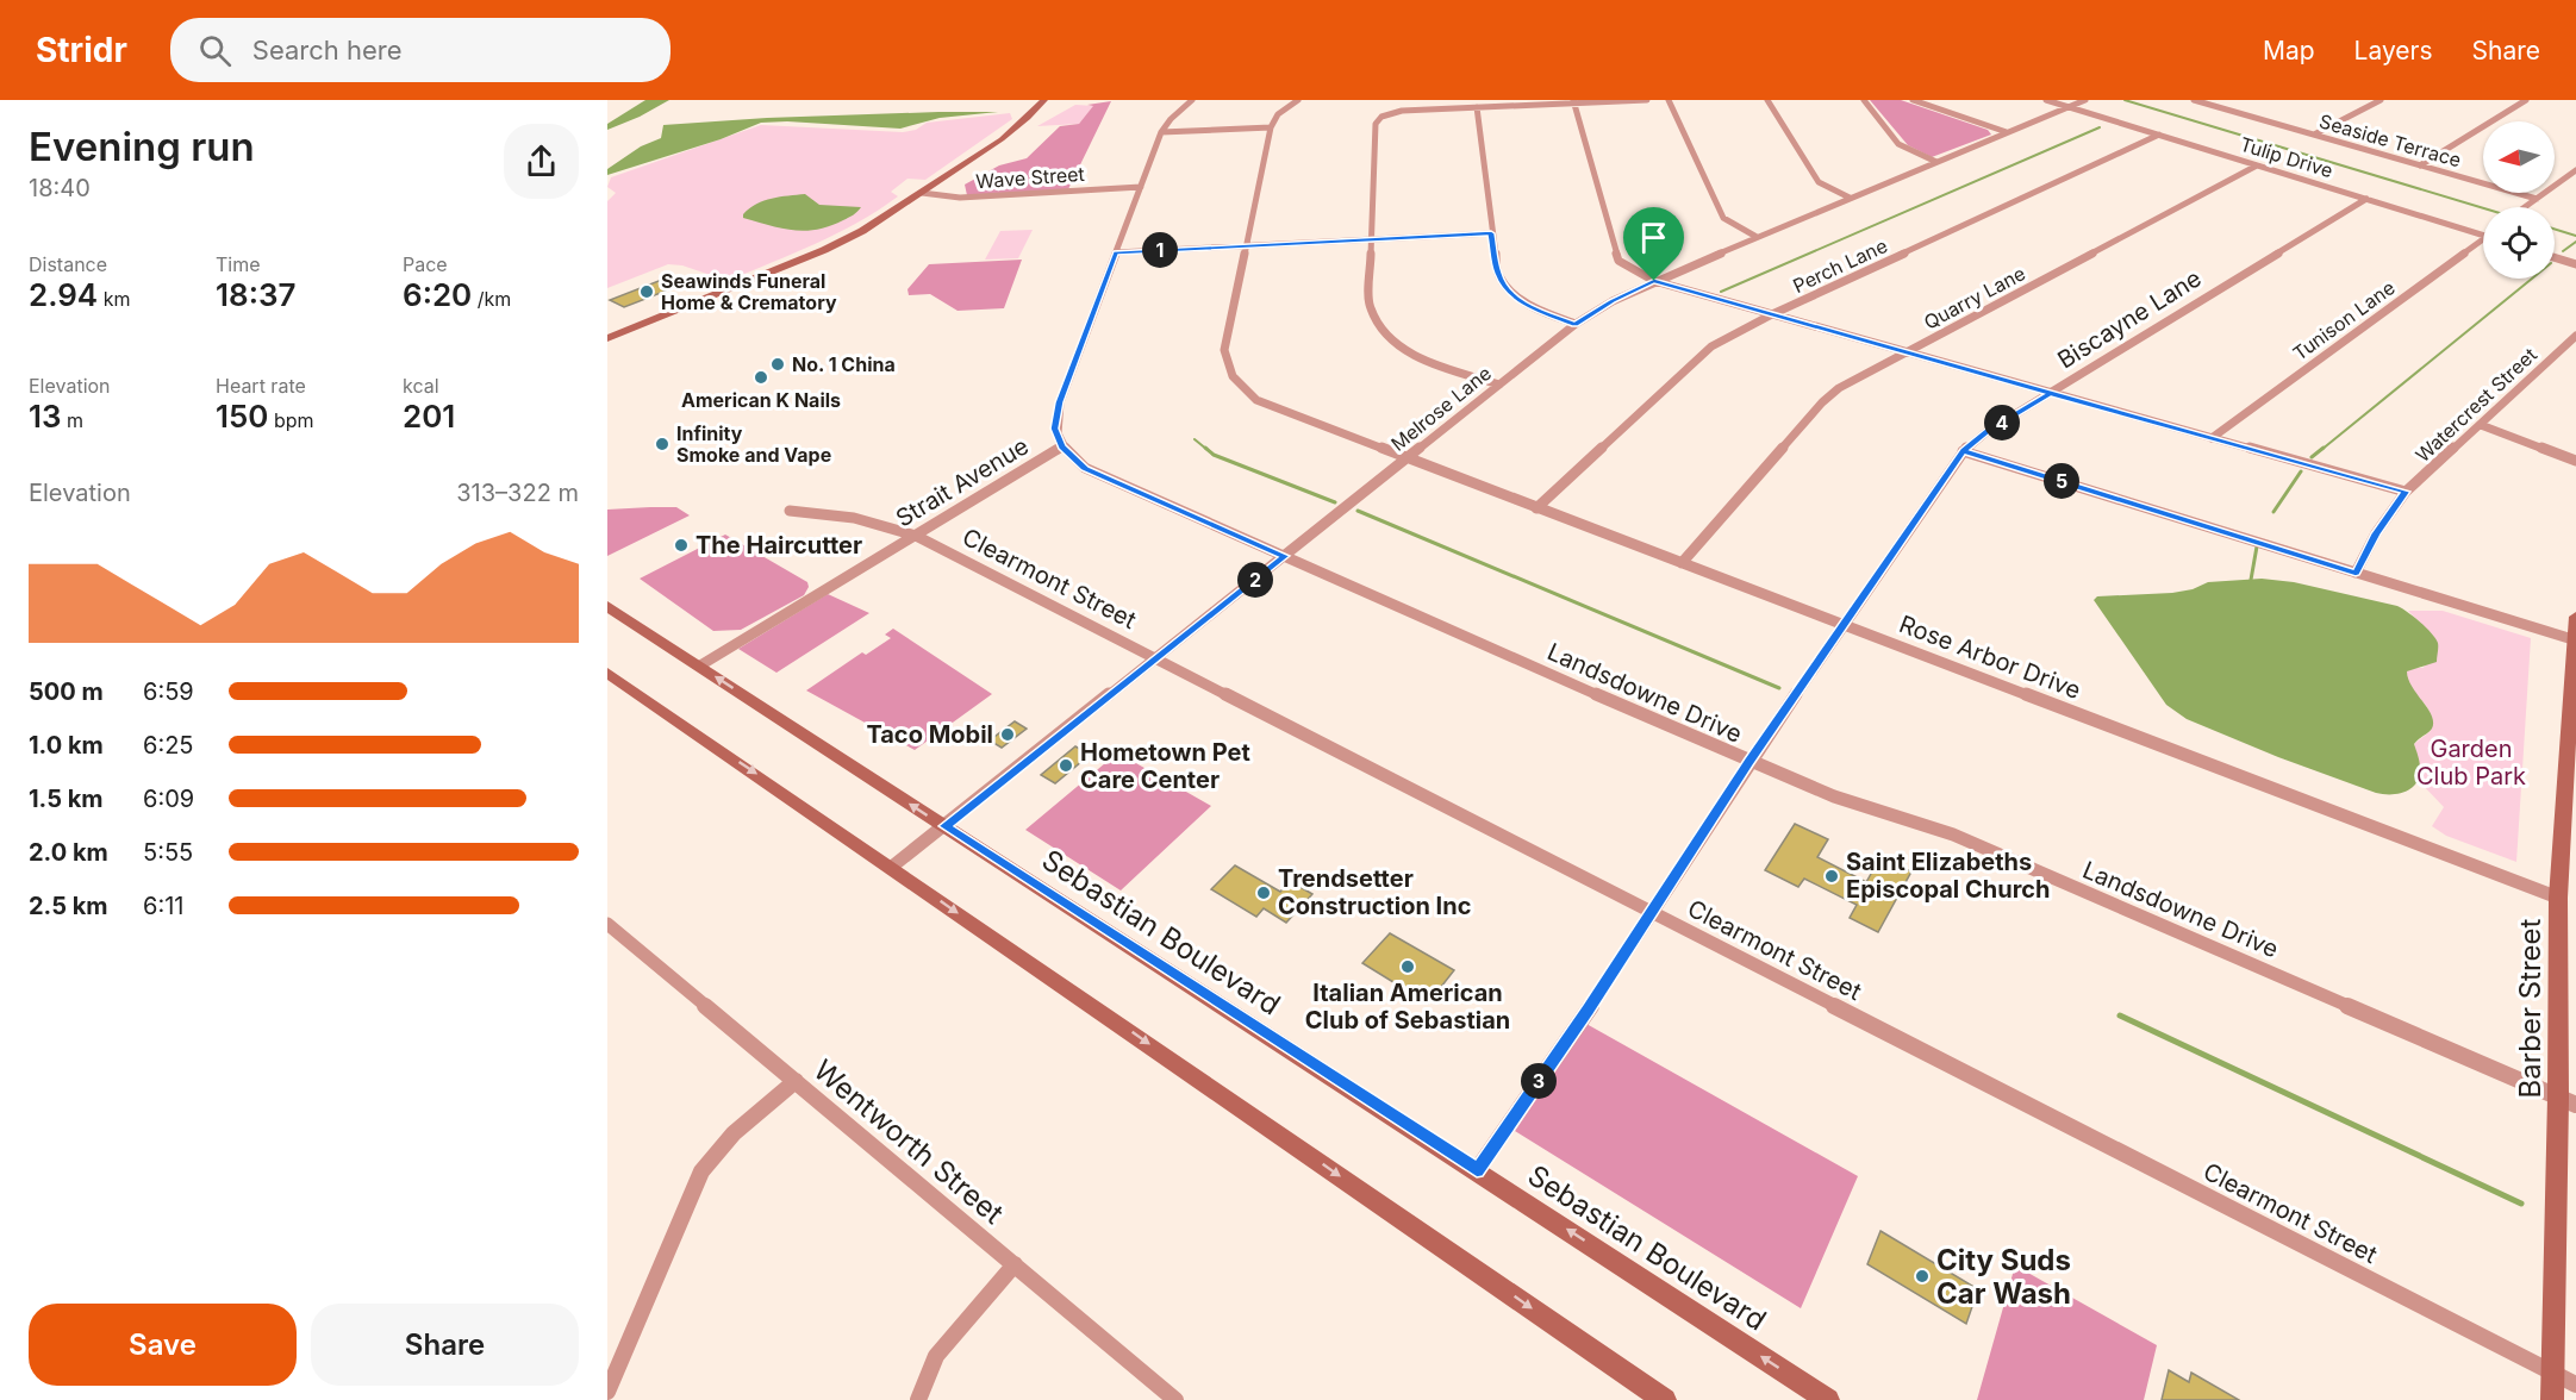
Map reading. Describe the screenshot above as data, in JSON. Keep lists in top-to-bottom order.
{
  "streets": {
    "main road": ["Sebastian Boulevard", "Barber Street"],
    "street": [
      "Seaside Terrace",
      "Tulip Drive",
      "Wave Street",
      "Perch Lane",
      "Quarry Lane",
      "Biscayne Lane",
      "Tunison Lane",
      "Watercrest Street",
      "Melrose Lane",
      "Strait Avenue",
      "Clearmont Street",
      "Rose Arbor Drive",
      "Landsdowne Drive",
      "Wentworth Street"
    ]
  },
  "crossings": [
    ["Tulip Drive", "Perch Lane"],
    ["Tulip Drive", "Quarry Lane"],
    ["Tulip Drive", "Biscayne Lane"],
    ["Tulip Drive", "Melrose Lane"],
    ["Perch Lane", "Rose Arbor Drive"],
    ["Quarry Lane", "Rose Arbor Drive"],
    ["Biscayne Lane", "Clearmont Street"],
    ["Biscayne Lane", "Rose Arbor Drive"],
    ["Biscayne Lane", "Landsdowne Drive"],
    ["Biscayne Lane", "Sebastian Boulevard"],
    ["Melrose Lane", "Clearmont Street"],
    ["Melrose Lane", "Rose Arbor Drive"],
    ["Melrose Lane", "Landsdowne Drive"],
    ["Melrose Lane", "Sebastian Boulevard"],
    ["Strait Avenue", "Clearmont Street"],
    ["Strait Avenue", "Landsdowne Drive"],
    ["Strait Avenue", "Sebastian Boulevard"],
    ["Clearmont Street", "Barber Street"],
    ["Rose Arbor Drive", "Barber Street"],
    ["Landsdowne Drive", "Barber Street"]
  ],
  "parks": ["Garden Club Park"],
  "places": [
    "Seawinds Funeral Home & Crematory",
    "No. 1 China",
    "American K Nails",
    "Infinity Smoke and Vape",
    "The Haircutter",
    "Taco Mobil",
    "Hometown Pet Care Center",
    "Saint Elizabeths Episcopal Church",
    "Trendsetter Construction Inc",
    "Italian American Club of Sebastian",
    "City Suds Car Wash"
  ],
  "north": "left",
  "page": {
    "header": "Stridr",
    "search": "Search here",
    "nav": ["Map", "Layers", "Share"],
    "heading": ["Evening run", "18:40"],
    "stats": [
      ["Distance", "2.94 km"],
      ["Time", "18:37"],
      ["Pace", "6:20 /km"],
      ["Elevation", "13 m"],
      ["Heart rate", "150 bpm"],
      ["kcal", "201"]
    ],
    "pins": [
      "1",
      "4",
      "5",
      "2",
      "3"
    ],
    "chart": ["Elevation", "313–322 m"],
    "list": [
      {
        "name": "500 m",
        "note": "6:59"
      },
      {
        "name": "1.0 km",
        "note": "6:25"
      },
      {
        "name": "1.5 km",
        "note": "6:09"
      },
      {
        "name": "2.0 km",
        "note": "5:55"
      },
      {
        "name": "2.5 km",
        "note": "6:11"
      }
    ],
    "buttons": ["Save", "Share"]
  }
}
